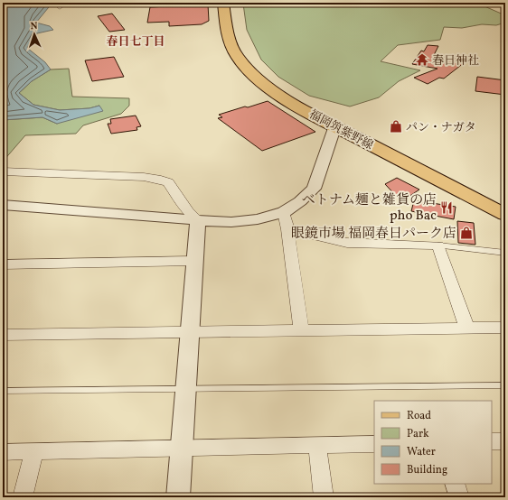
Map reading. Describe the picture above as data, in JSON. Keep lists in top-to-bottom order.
{
  "streets": {
    "main road": ["福岡筑紫野線"]
  },
  "districts": ["春日七丁目"],
  "places": {
    "temple": ["春日神社"],
    "shop": ["パン・ナガタ", "眼鏡市場 福岡春日パーク店"],
    "restaurant": ["ベトナム麺と雑貨の店 pho Bac"]
  },
  "legend": [
    "Road",
    "Park",
    "Water",
    "Building"
  ],
  "north": "top"
}
